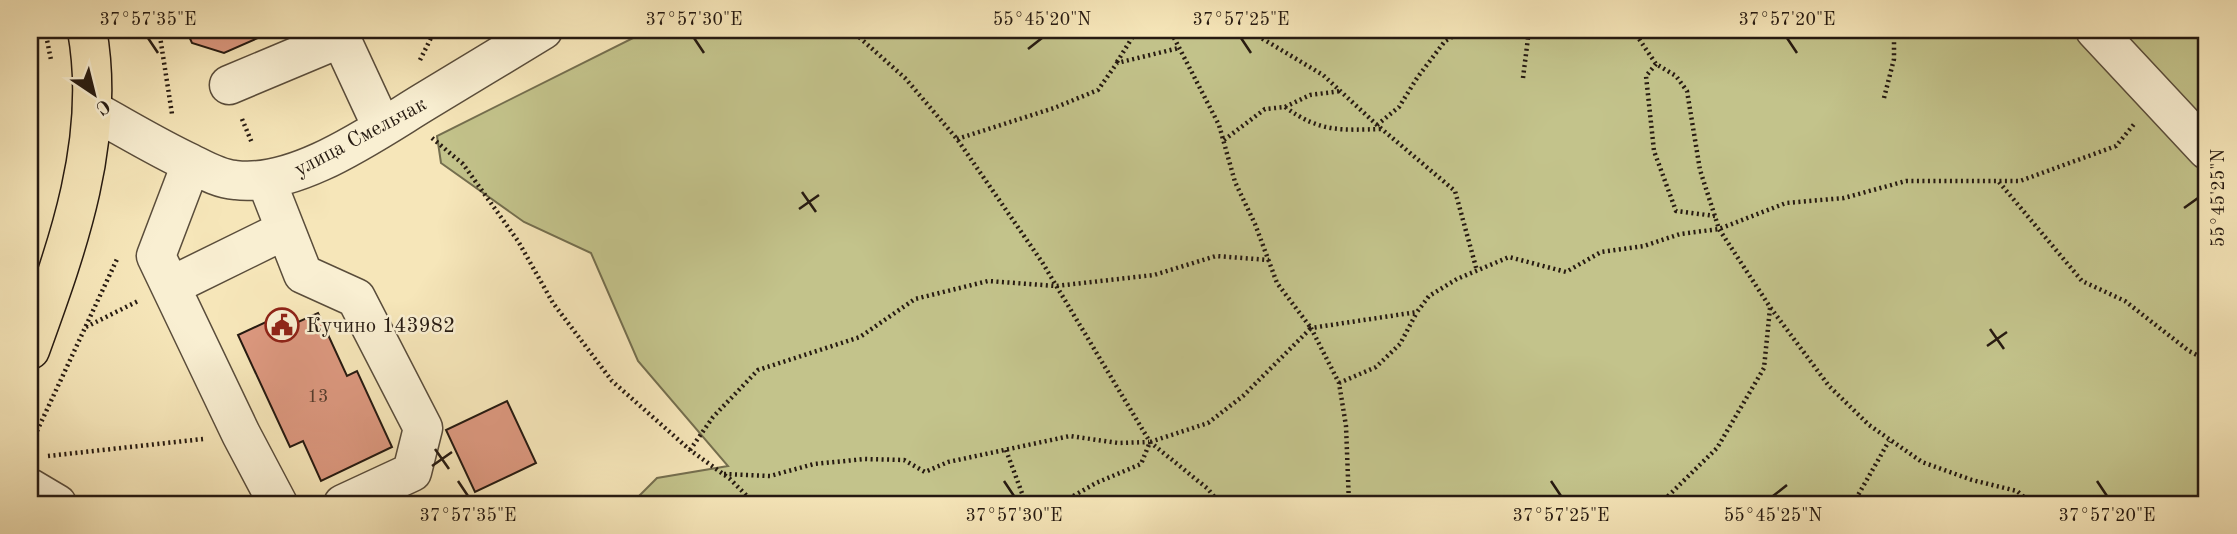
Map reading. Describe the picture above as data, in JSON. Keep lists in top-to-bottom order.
{
  "streets": {
    "street": ["улица Смельчак"]
  },
  "places": {
    "public building": ["Кучино 143982"]
  },
  "house_numbers": ["13"],
  "north": "bottom right",
  "coordinates": [
    "37°57'35\"E",
    "37°57'30\"E",
    "55°45'20\"N",
    "37°57'25\"E",
    "37°57'20\"E",
    "55°45'25\"N"
  ]
}
